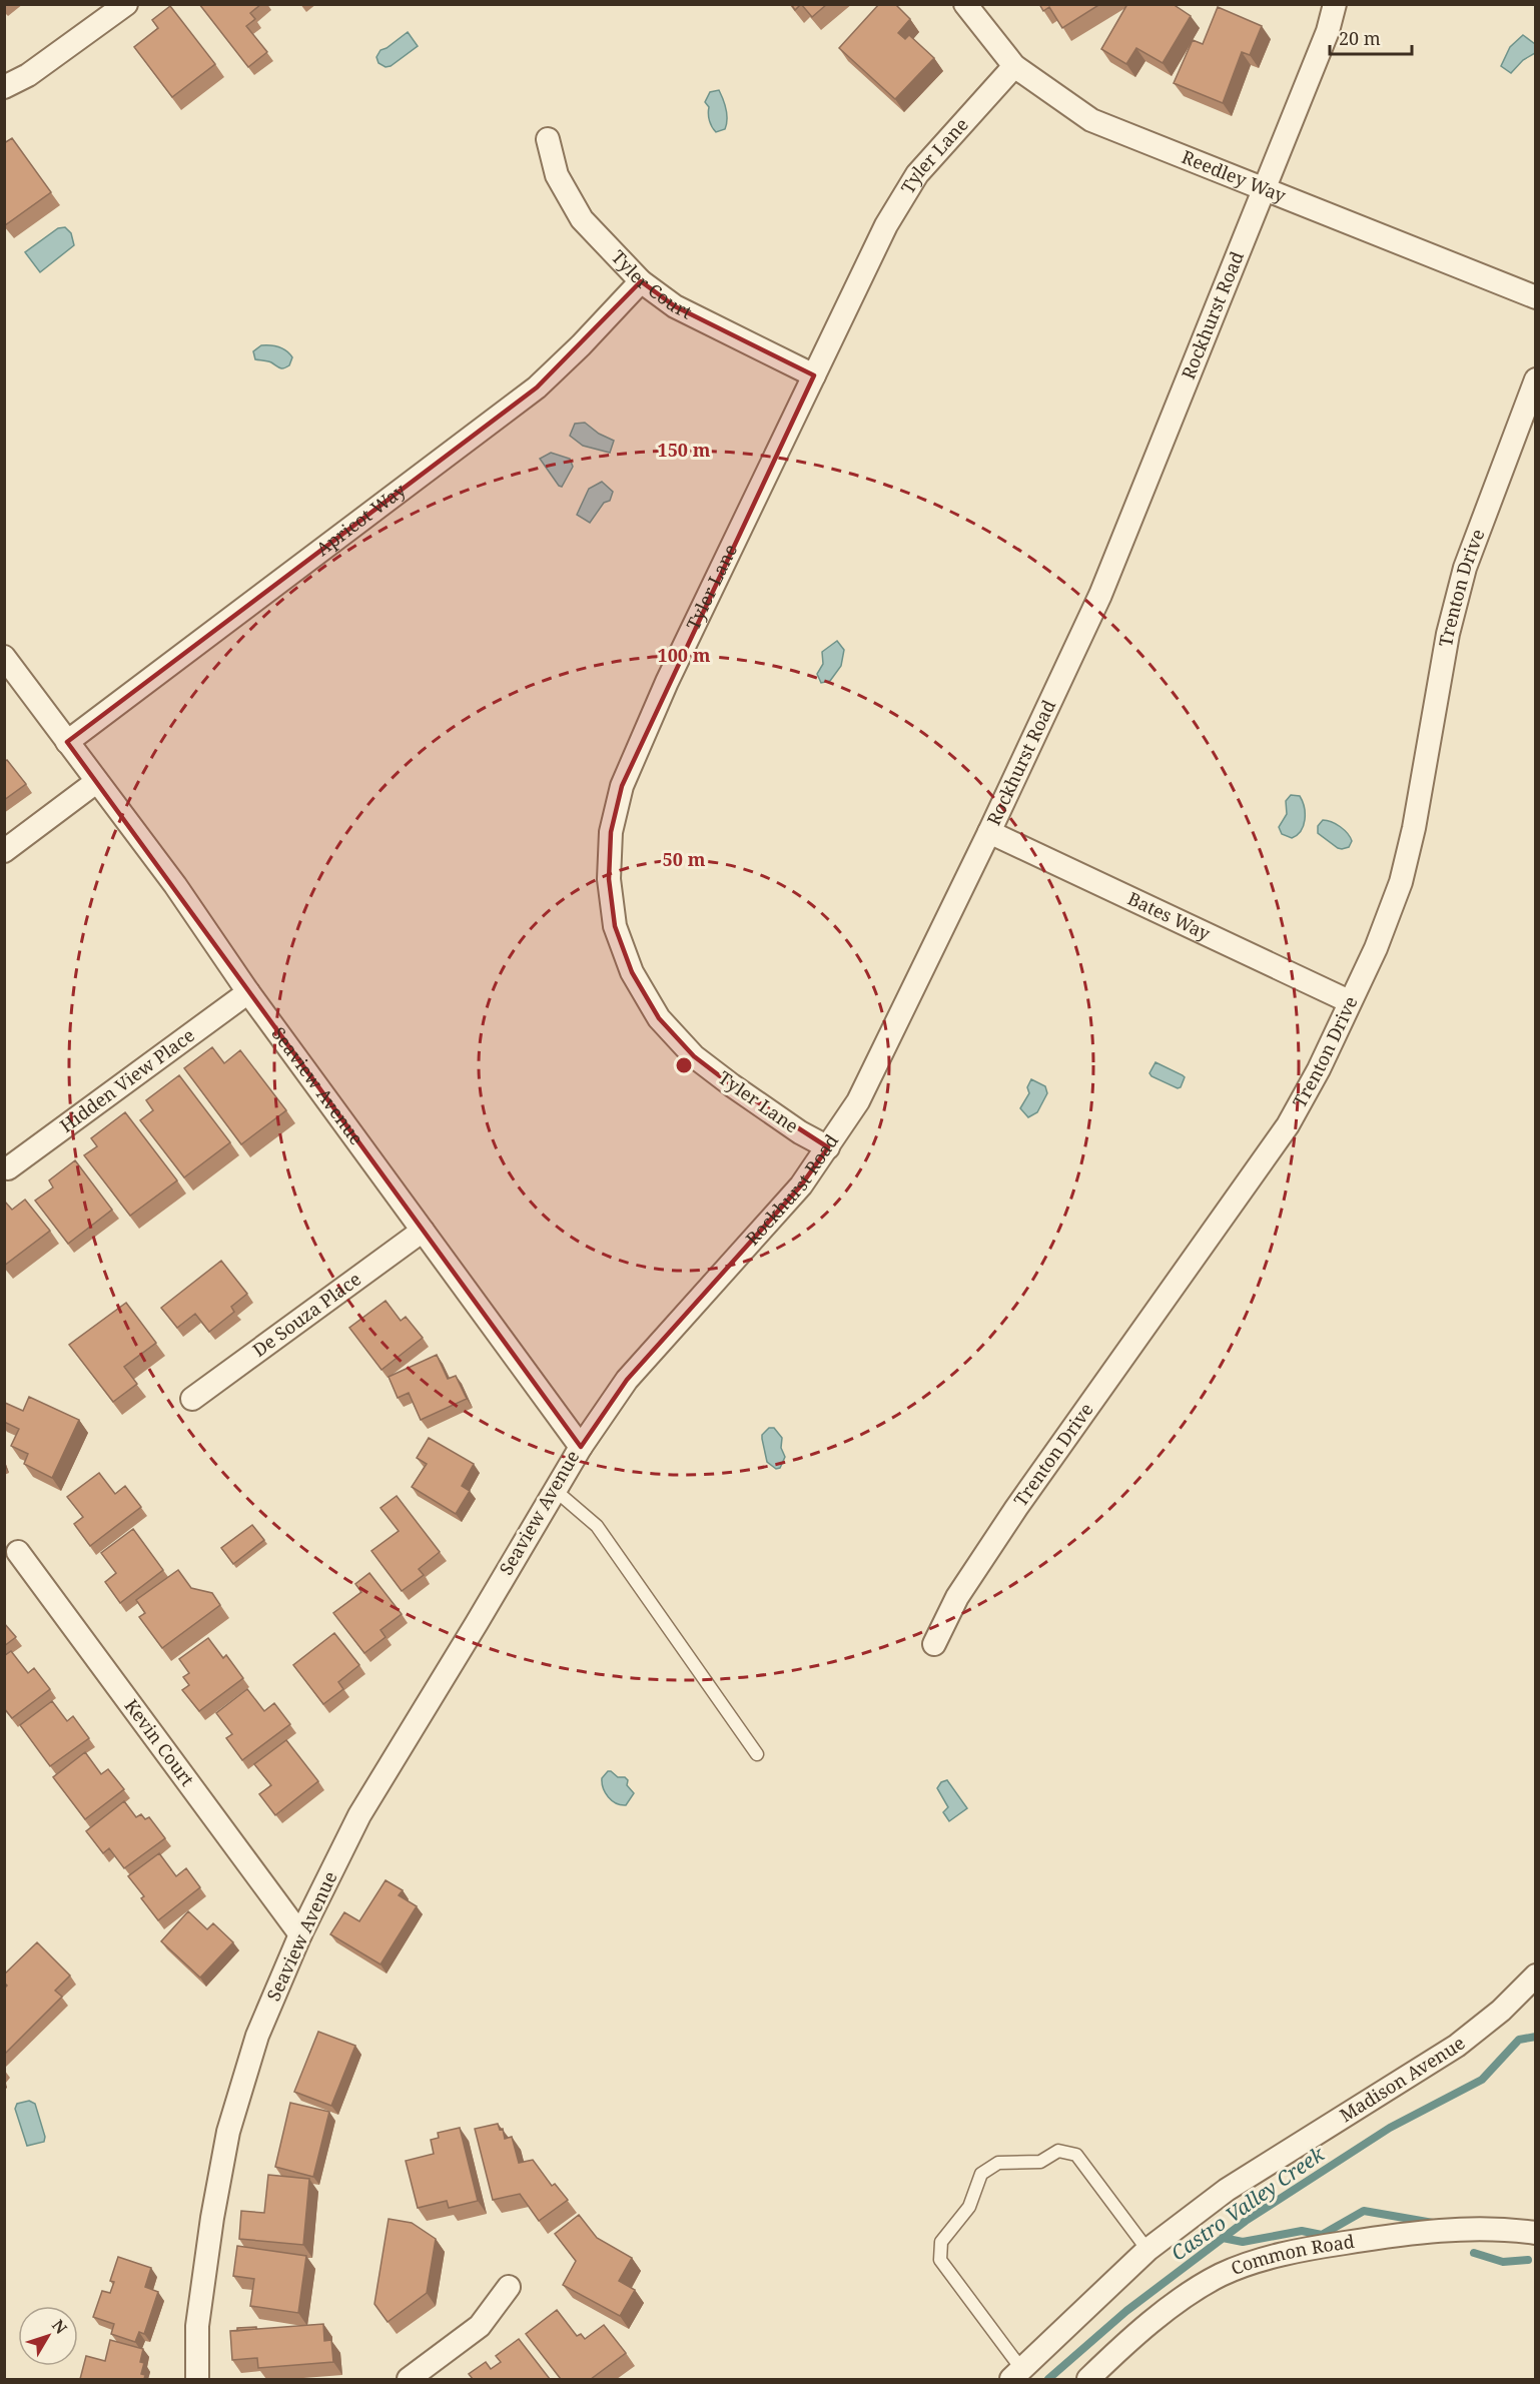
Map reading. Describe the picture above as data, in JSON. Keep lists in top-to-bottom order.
{
  "streets": {
    "street": [
      "Tyler Lane",
      "Reedley Way",
      "Tyler Court",
      "Rockhurst Road",
      "Apricot Way",
      "Trenton Drive",
      "Bates Way",
      "Hidden View Place",
      "Seaview Avenue",
      "De Souza Place",
      "Kevin Court",
      "Madison Avenue",
      "Common Road"
    ]
  },
  "crossings": [
    ["Tyler Lane", "Reedley Way"],
    ["Tyler Lane", "Tyler Court"],
    ["Tyler Lane", "Rockhurst Road"],
    ["Reedley Way", "Rockhurst Road"],
    ["Tyler Court", "Apricot Way"],
    ["Rockhurst Road", "Bates Way"],
    ["Rockhurst Road", "Seaview Avenue"],
    ["Apricot Way", "Seaview Avenue"],
    ["Trenton Drive", "Bates Way"],
    ["Hidden View Place", "Seaview Avenue"],
    ["Seaview Avenue", "De Souza Place"],
    ["Seaview Avenue", "Kevin Court"]
  ],
  "water": ["Castro Valley Creek"],
  "scale_bar": "20 m",
  "north": "top right",
  "rings": ["150 m", "100 m", "50 m"]
}
